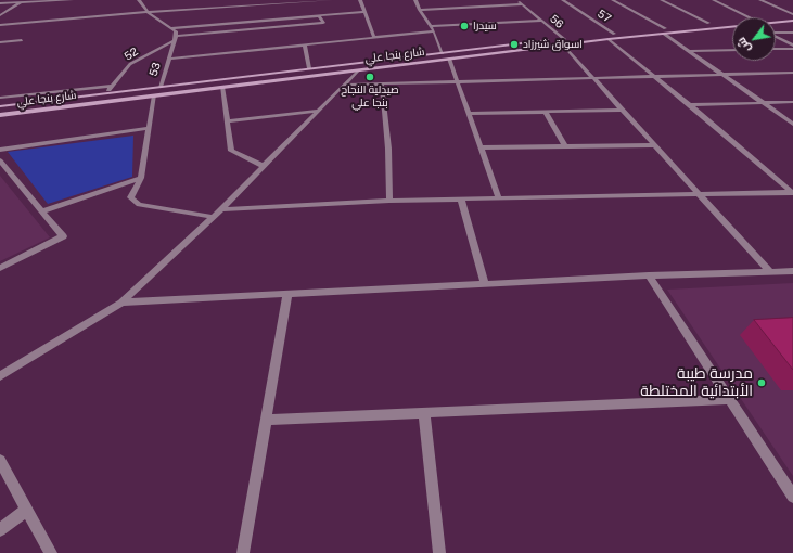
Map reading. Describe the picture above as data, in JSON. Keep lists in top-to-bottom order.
{
  "streets": {
    "main road": ["شارع بنجا علي"],
    "street": [
      "57",
      "56",
      "52",
      "53"
    ]
  },
  "crossings": [
    ["57", "شارع بنجا علي"],
    ["56", "شارع بنجا علي"],
    ["52", "شارع بنجا علي"],
    ["52", "53"],
    ["شارع بنجا علي", "53"]
  ],
  "places": [
    "سيدرا",
    "اسواق شيرزاد",
    "صيدلية النجاح بنجا علي",
    "مدرسة طيبة الأبتدائية المختلطة"
  ],
  "north": "bottom left"
}
